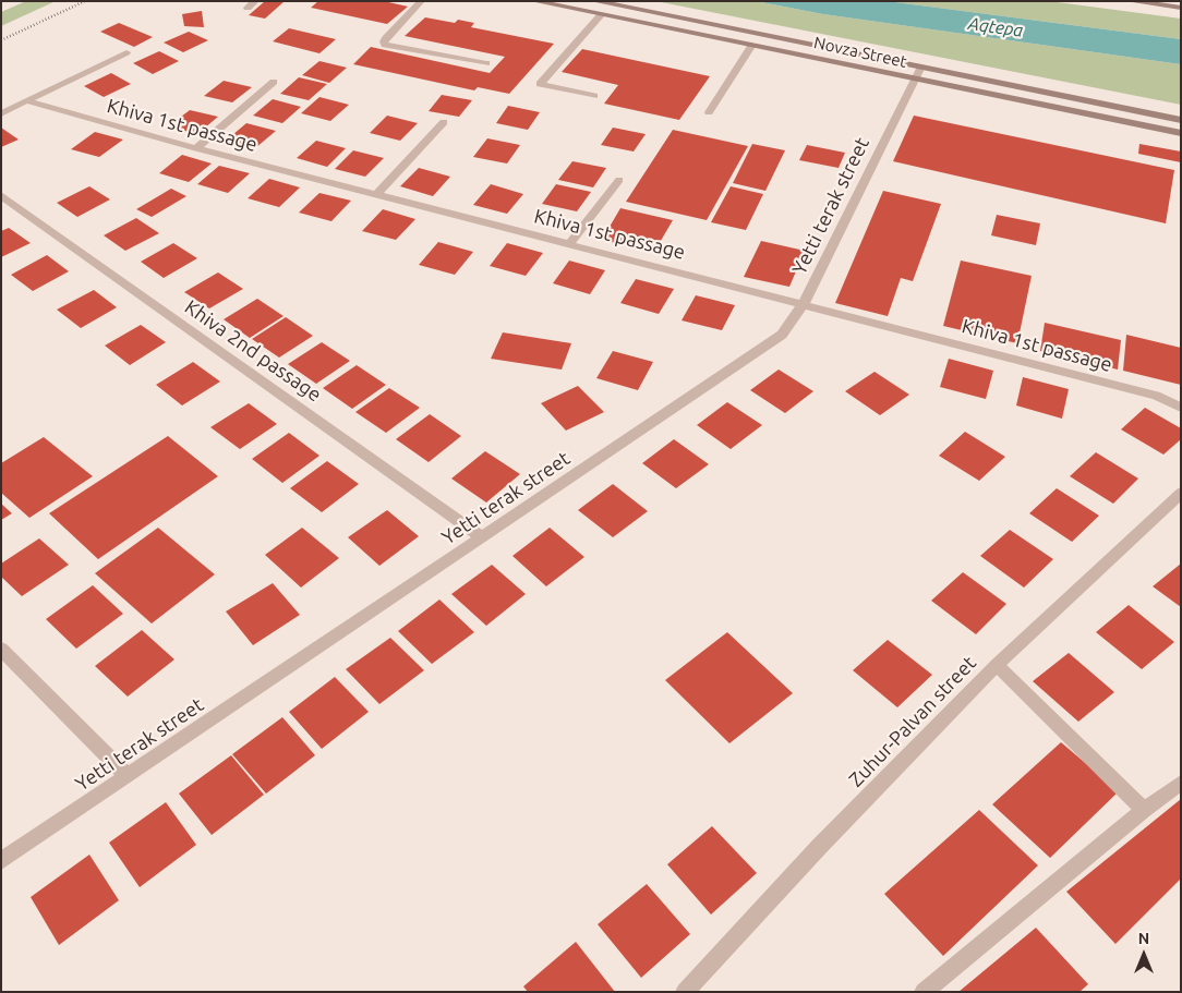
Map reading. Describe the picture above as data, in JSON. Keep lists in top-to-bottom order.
{
  "streets": {
    "main road": ["Novza Street"],
    "street": [
      "Khiva 1st passage",
      "Yetti terak street",
      "Khiva 2nd passage",
      "Zuhur-Palvan street"
    ]
  },
  "crossings": [
    ["Novza Street", "Yetti terak street"],
    ["Khiva 1st passage", "Yetti terak street"],
    ["Yetti terak street", "Khiva 2nd passage"]
  ],
  "water": ["Aqtepa"],
  "north": "top"
}
